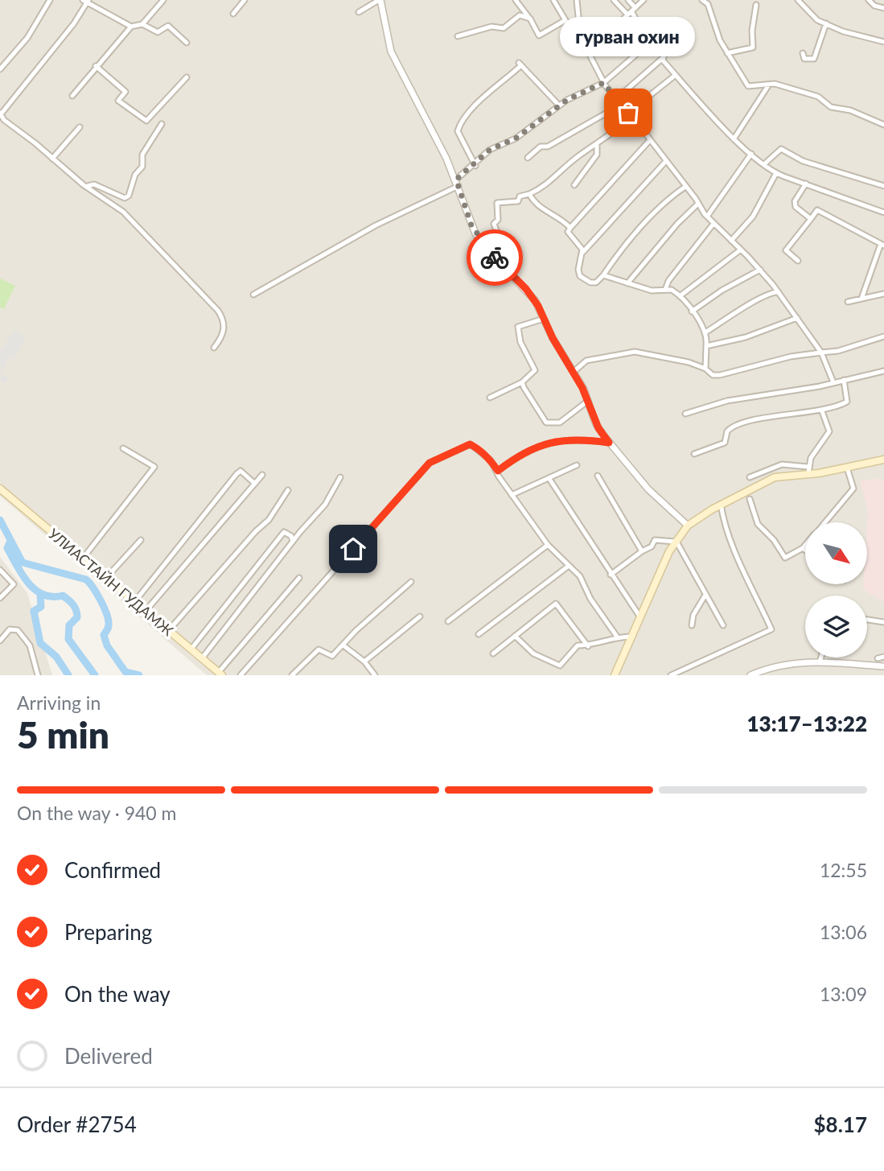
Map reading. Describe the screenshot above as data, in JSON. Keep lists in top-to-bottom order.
{
  "streets": {
    "main road": ["УЛИАСТАЙН ГУДАМЖ"]
  },
  "places": ["гурван охин"],
  "north": "bottom right",
  "page": {
    "bubble": "гурван охин",
    "heading": ["5 min", "Arriving in", "13:17–13:22"],
    "panel": ["Order #2754", "$8.17"],
    "bar": "On the way · 940 m",
    "list": [
      ["Confirmed", "12:55"],
      ["Preparing", "13:06"],
      ["On the way", "13:09"],
      "Delivered"
    ]
  }
}
